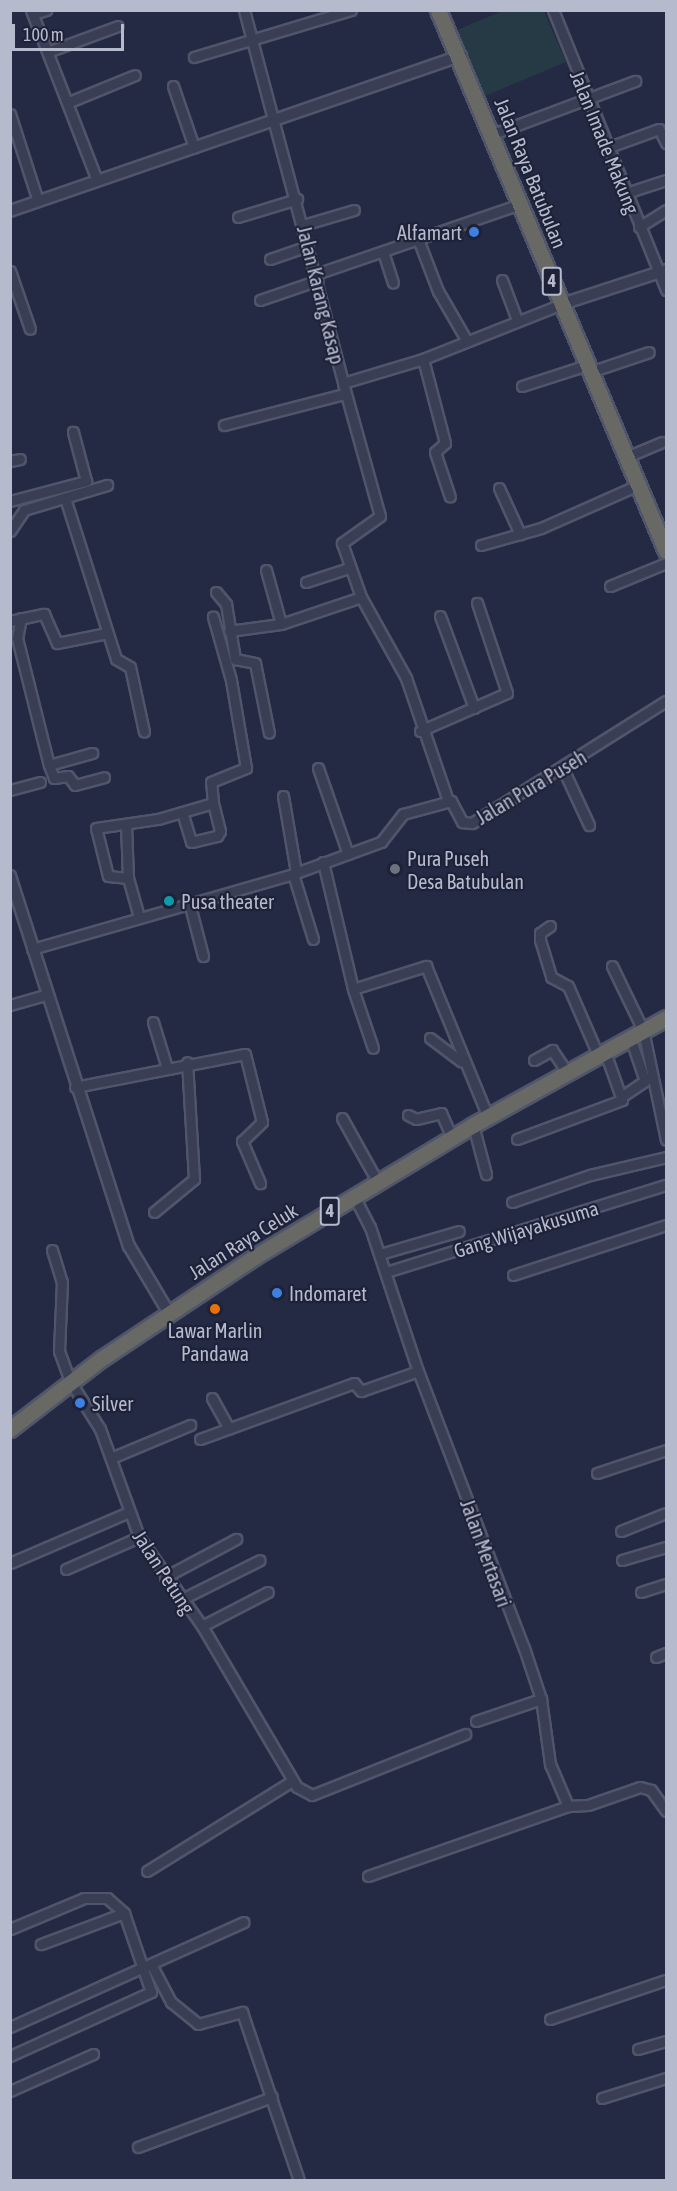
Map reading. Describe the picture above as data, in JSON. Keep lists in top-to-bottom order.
{
  "streets": {
    "highway": ["Jalan Raya Batubulan", "4", "Jalan Raya Celuk"],
    "street": [
      "Jalan Imade Makung",
      "Jalan Karang Kasap",
      "Jalan Pura Puseh",
      "Gang Wijayakusuma",
      "Jalan Mertasari",
      "Jalan Petung"
    ]
  },
  "crossings": [
    ["Jalan Raya Batubulan", "Jalan Karang Kasap"],
    ["Gang Wijayakusuma", "Jalan Mertasari"],
    ["Jalan Raya Celuk", "Jalan Mertasari"],
    ["Jalan Raya Celuk", "Jalan Petung"]
  ],
  "places": [
    "Alfamart",
    "Pura Puseh Desa Batubulan",
    "Pusa theater",
    "Indomaret",
    "Lawar Marlin Pandawa",
    "Silver"
  ],
  "scale_bar": "100 m"
}
